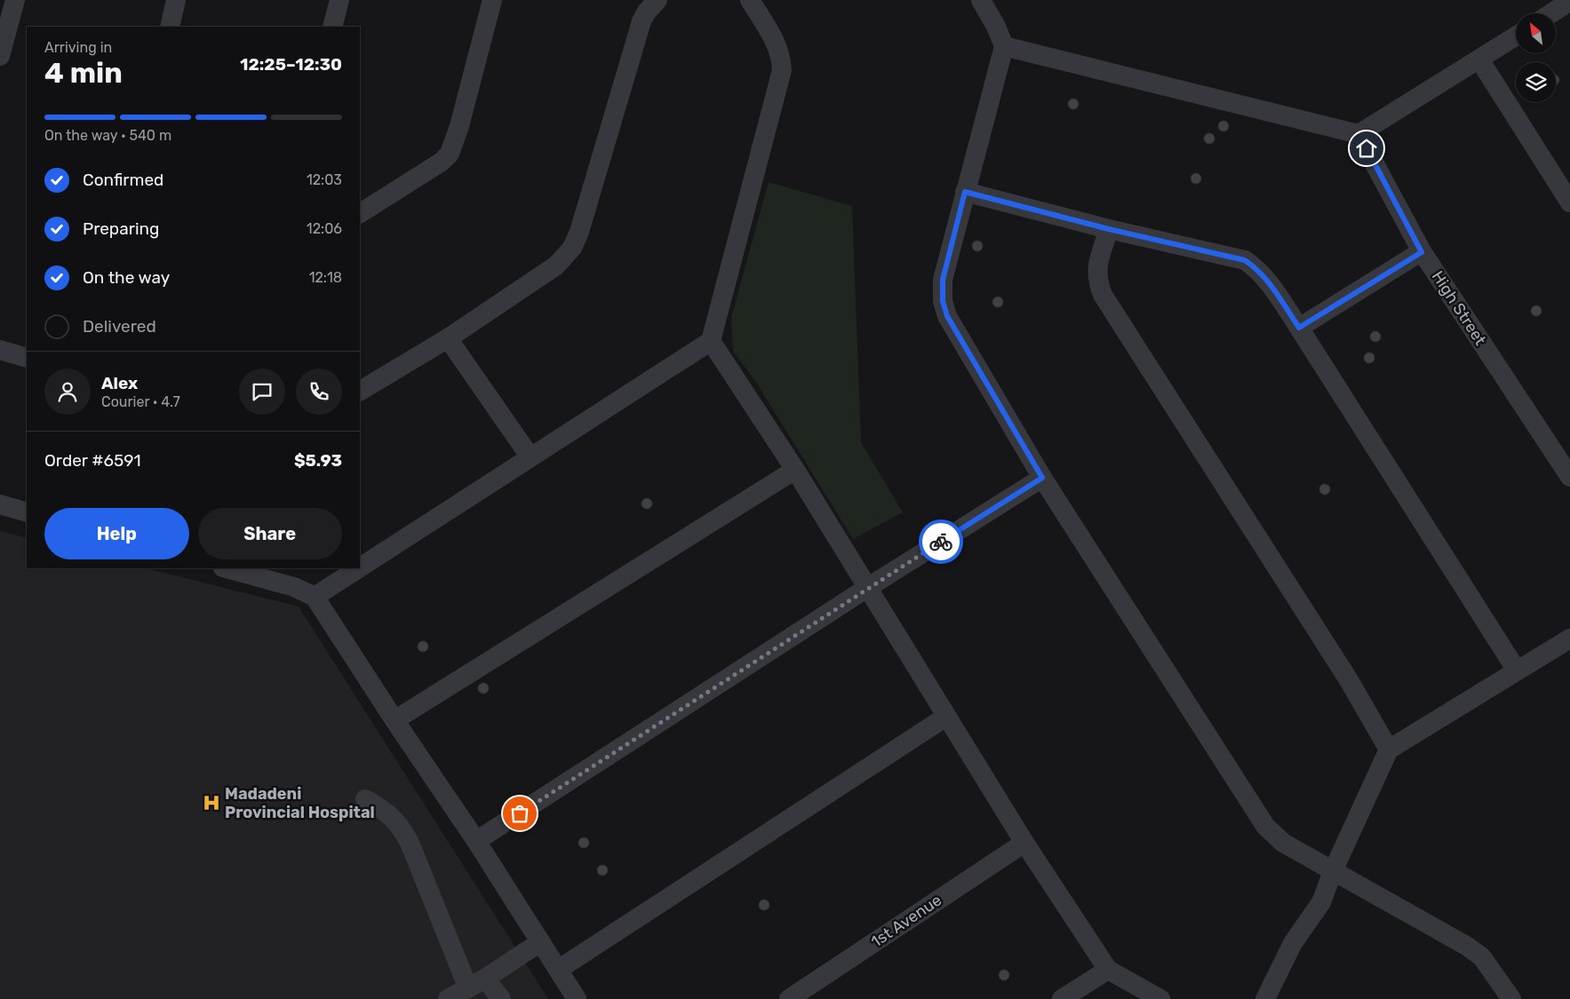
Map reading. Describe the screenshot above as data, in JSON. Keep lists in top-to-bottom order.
{
  "streets": {
    "street": ["High Street", "1st Avenue"]
  },
  "places": {
    "hospital": ["Madadeni Provincial Hospital"]
  },
  "north": "top left",
  "page": {
    "heading": ["4 min", "Arriving in", "12:25–12:30"],
    "panel": [
      "Alex",
      "Courier · 4.7",
      "Order #6591",
      "$5.93"
    ],
    "bar": "On the way · 540 m",
    "list": [
      ["Confirmed", "12:03"],
      ["Preparing", "12:06"],
      ["On the way", "12:18"],
      "Delivered"
    ],
    "buttons": ["Help", "Share"]
  }
}
